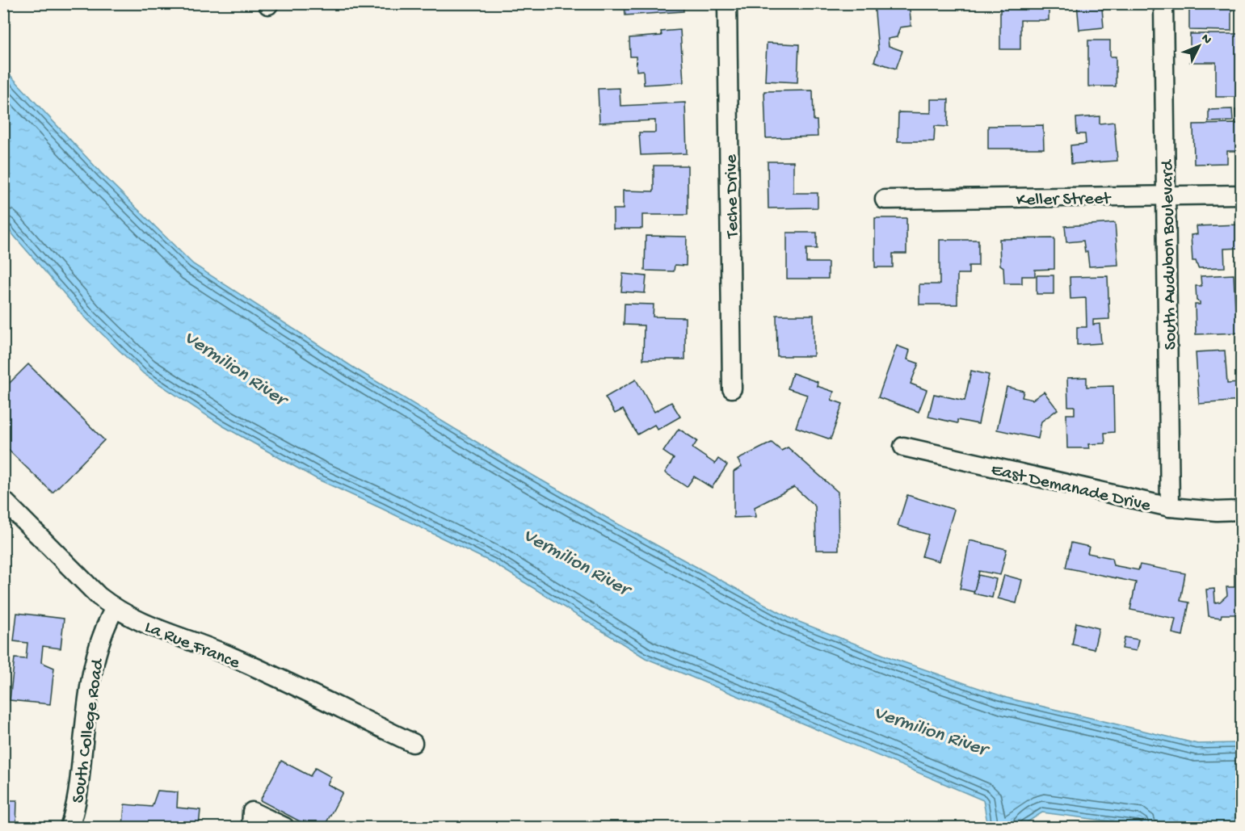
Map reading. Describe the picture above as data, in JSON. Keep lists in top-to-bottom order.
{
  "streets": {
    "street": [
      "Teche Drive",
      "Keller Street",
      "South Audubon Boulevard",
      "East Demanade Drive",
      "La Rue France",
      "South College Road"
    ]
  },
  "crossings": [
    ["Keller Street", "South Audubon Boulevard"],
    ["South Audubon Boulevard", "East Demanade Drive"],
    ["La Rue France", "South College Road"]
  ],
  "water": ["Vermilion River"],
  "north": "top right"
}
